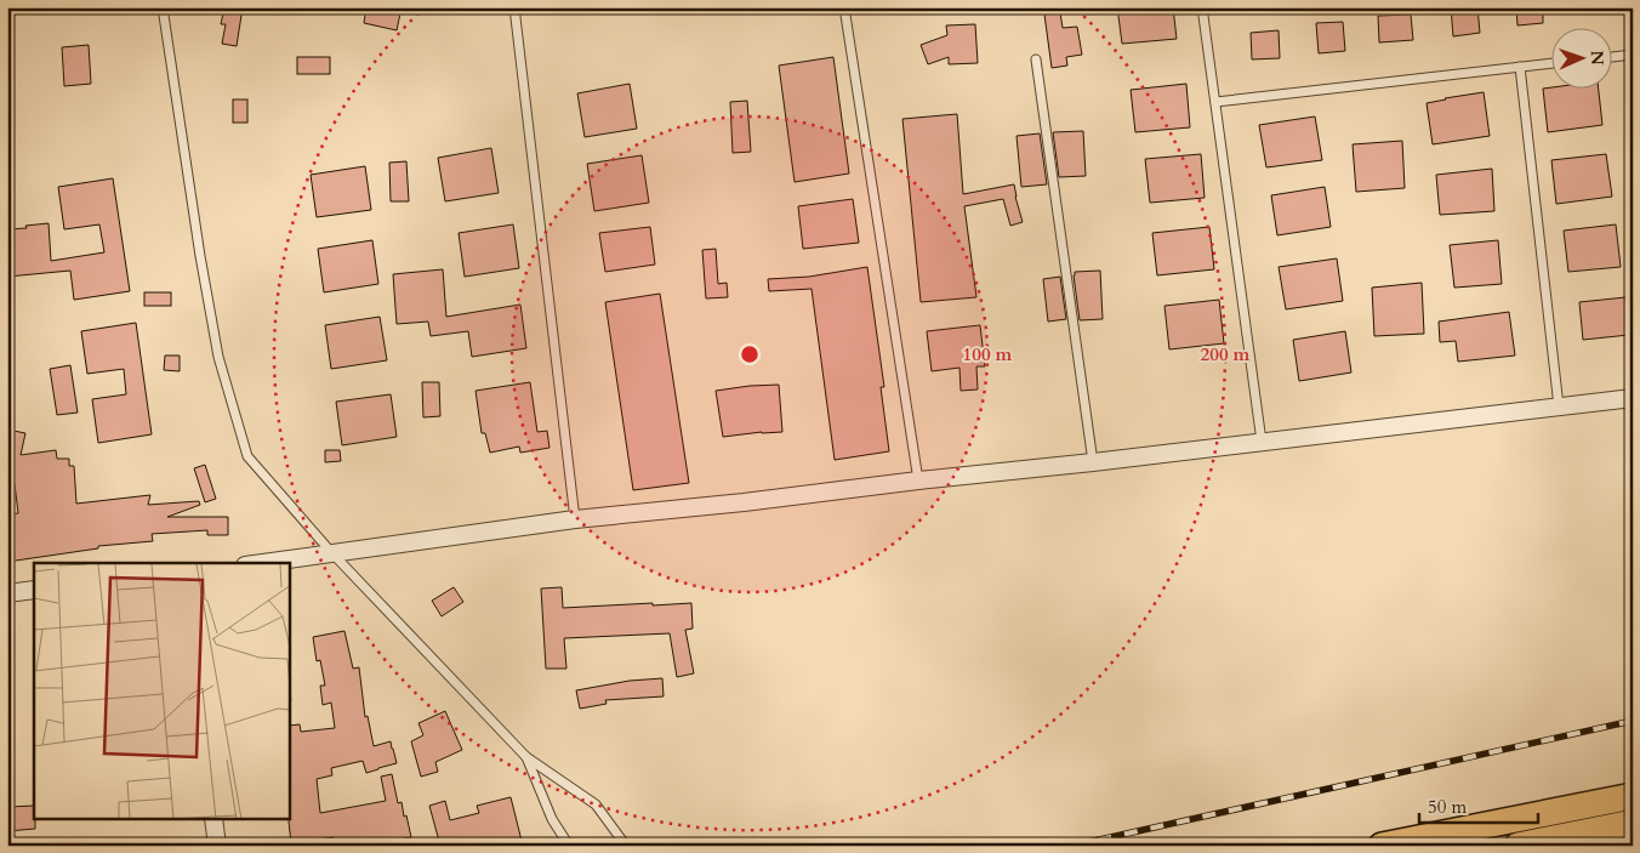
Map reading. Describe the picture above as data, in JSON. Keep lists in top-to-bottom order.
{
  "scale_bar": "50 m",
  "north": "right",
  "rings": ["100 m", "200 m"]
}
